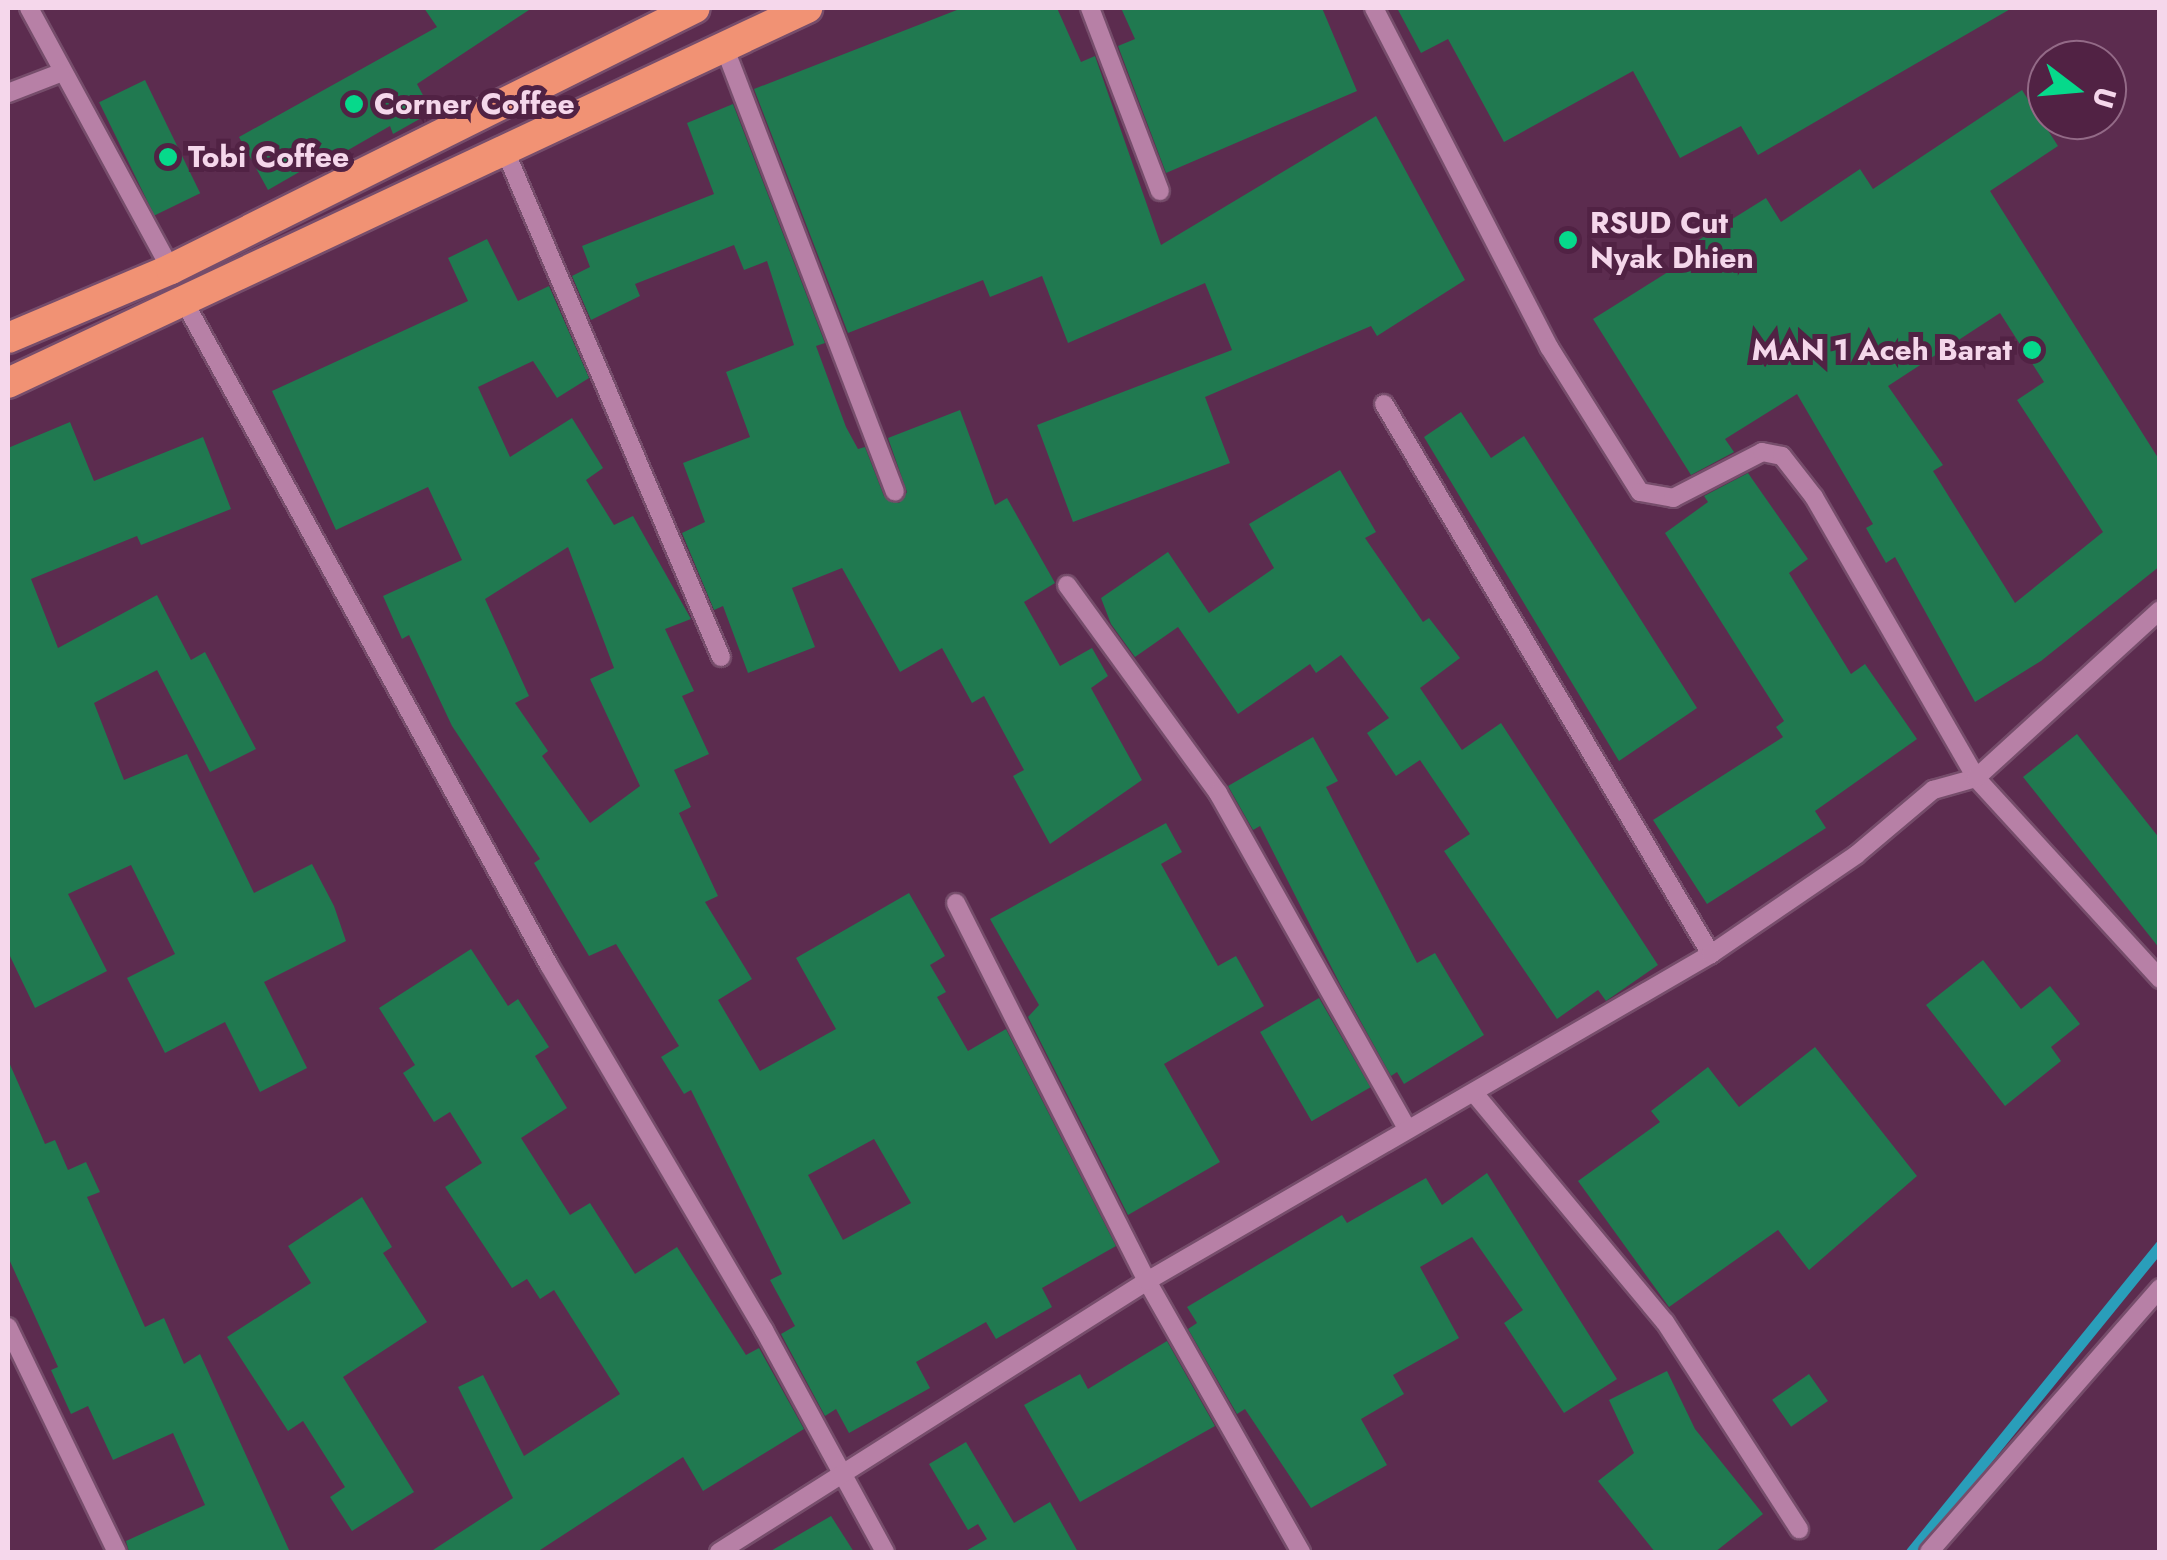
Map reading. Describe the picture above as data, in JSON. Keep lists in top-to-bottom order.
{
  "places": [
    "Corner Coffee",
    "Tobi Coffee",
    "RSUD Cut Nyak Dhien",
    "MAN 1 Aceh Barat"
  ],
  "north": "right"
}
